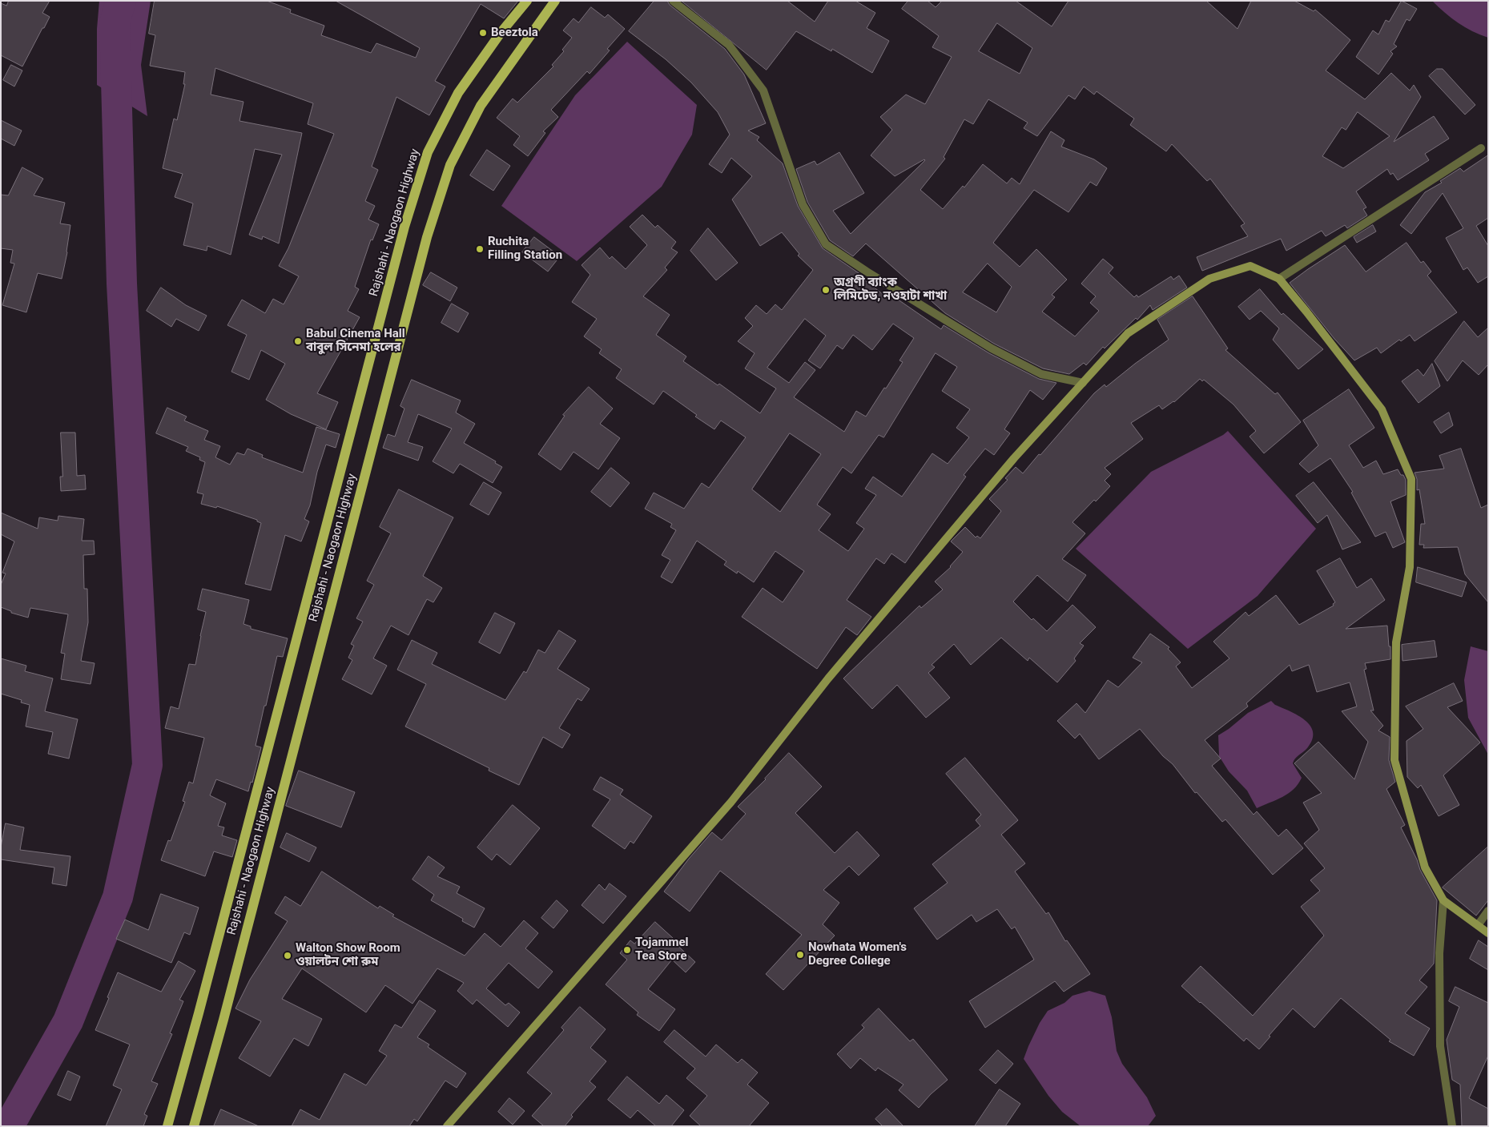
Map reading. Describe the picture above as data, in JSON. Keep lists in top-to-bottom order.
{
  "streets": {
    "main road": ["Rajshahi - Naogaon Highway"]
  },
  "places": [
    "Beeztola",
    "Ruchita Filling Station",
    "অগ্রণী ব্যাংক লিমিটেড, নওহাটা শাখা",
    "Babul Cinema Hall বাবুল সিনেমা হলের",
    "Tojammel Tea Store",
    "Nowhata Women's Degree College",
    "Walton Show Room ওয়ালটন শো রুম"
  ]
}
